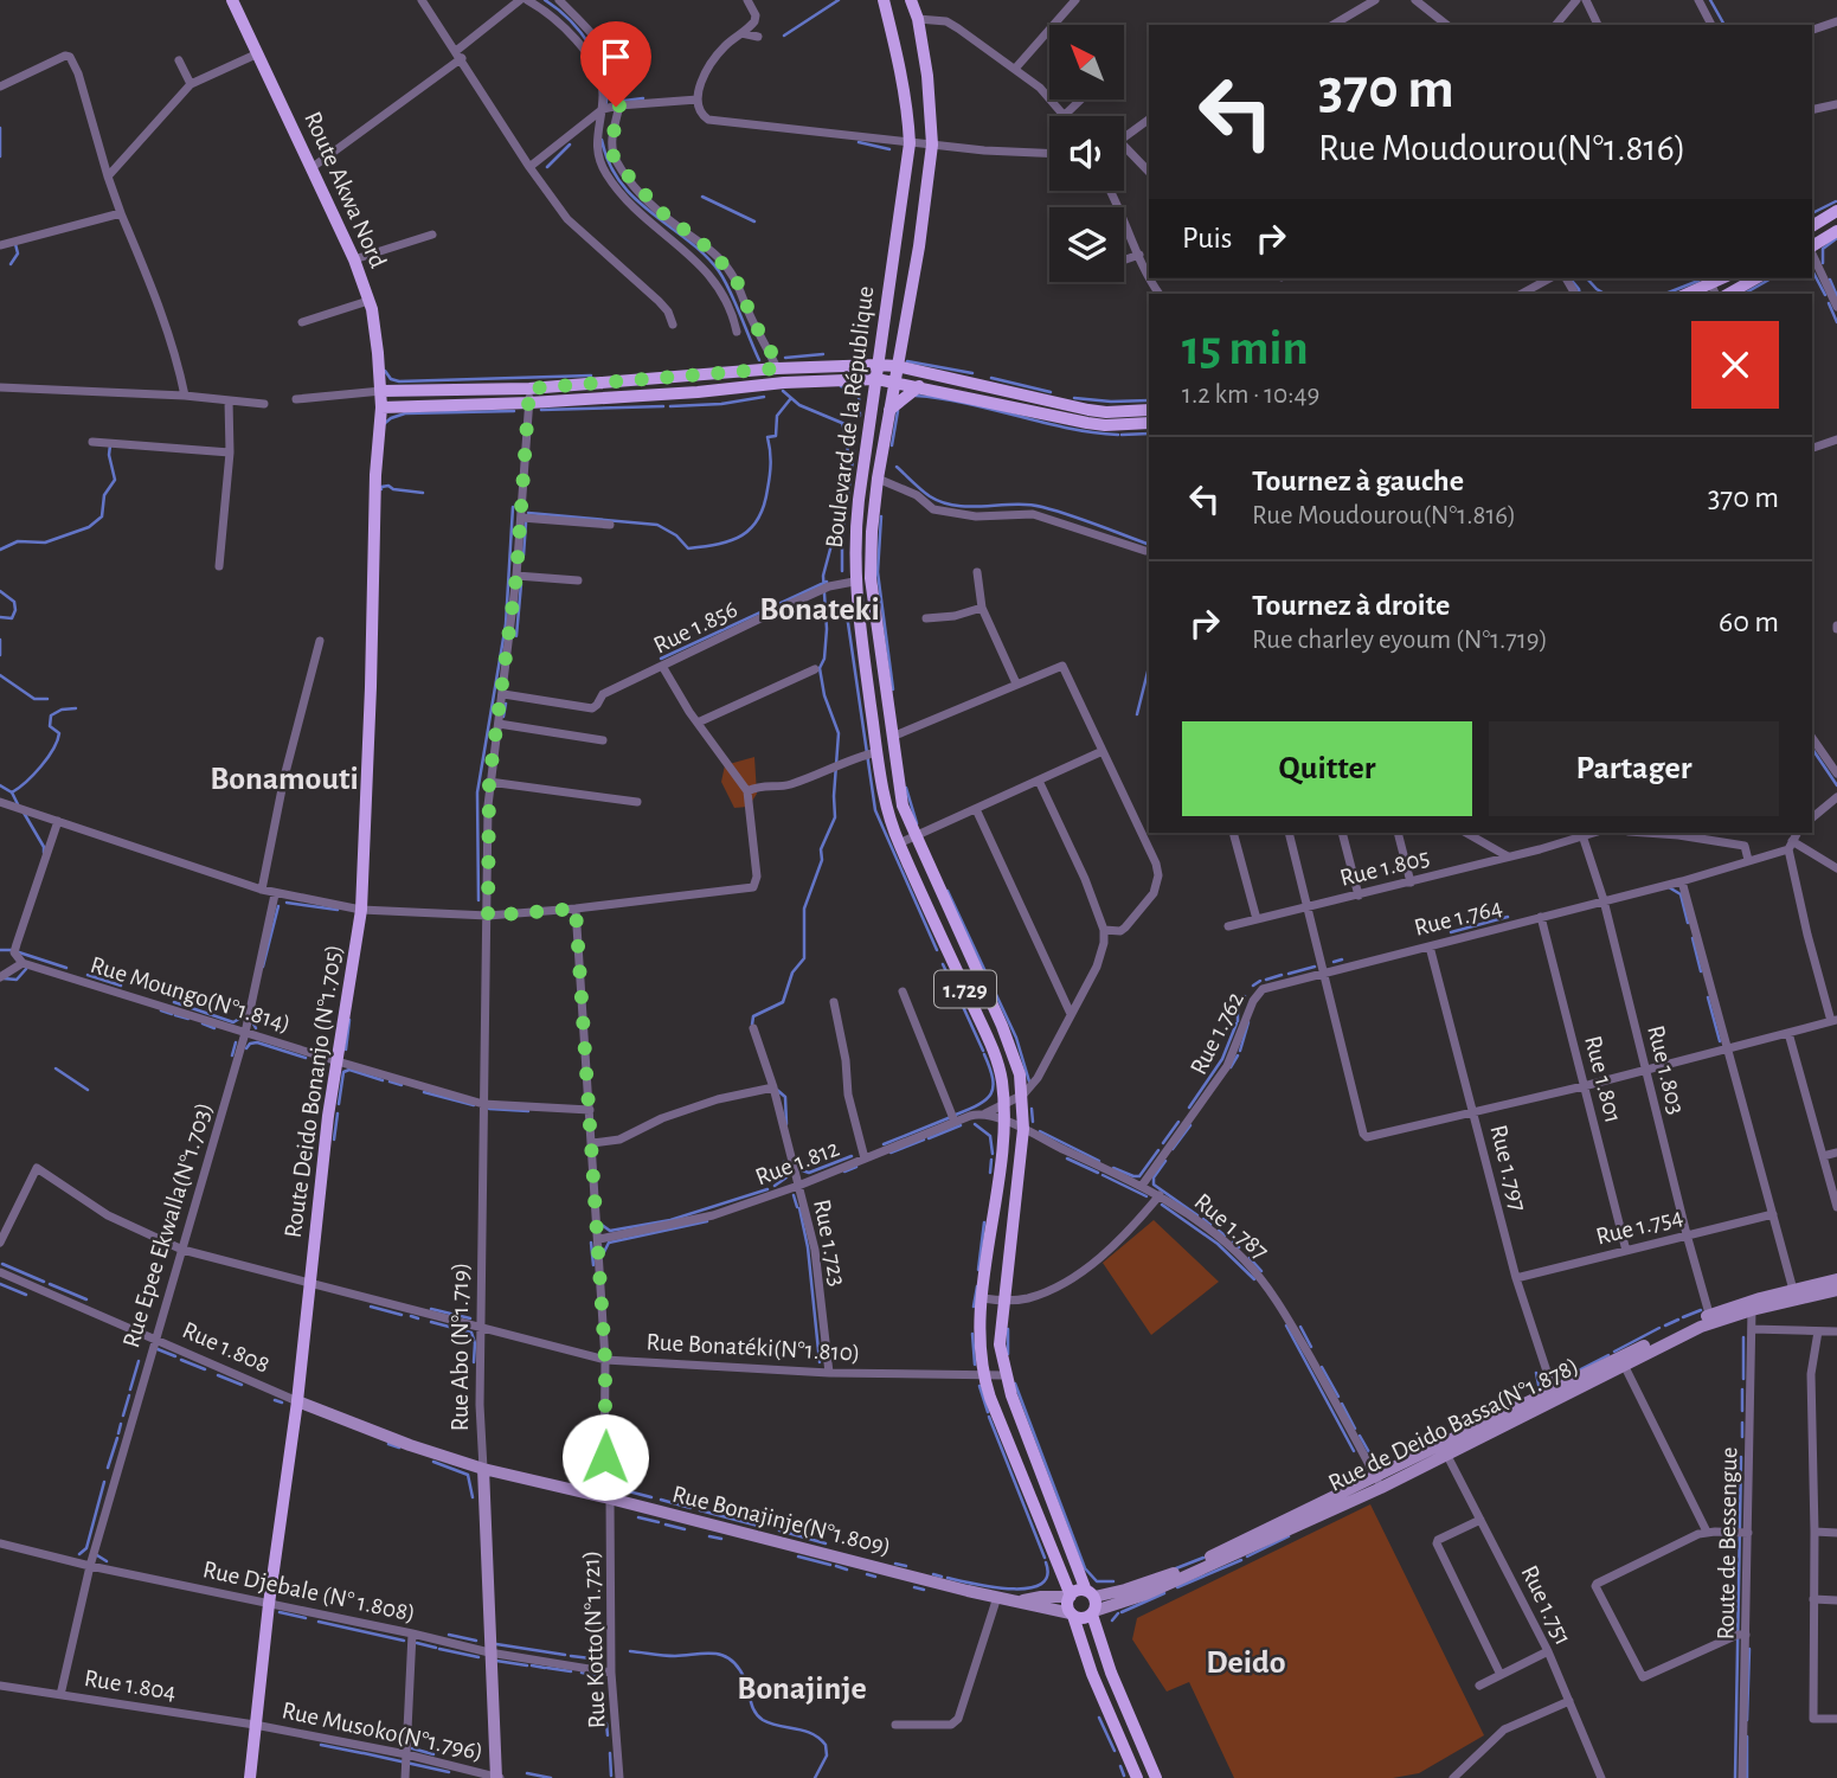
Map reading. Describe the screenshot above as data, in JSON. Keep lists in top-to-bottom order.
{
  "streets": {
    "main road": [
      "Route Akwa Nord",
      "Boulevard de la République",
      "1.729",
      "Route Deido Bonanjo (N°1.705)",
      "Rue Abo (N°1.719)",
      "Rue de Deido Bassa(N°1.878)",
      "Rue Bonajinje(N°1.809)"
    ],
    "street": [
      "Rue 1.856",
      "Rue 1.805",
      "Rue 1.764",
      "Rue Moungo(N°1.814)",
      "Rue 1.762",
      "Rue 1.803",
      "Rue 1.801",
      "Rue 1.812",
      "Rue 1.797",
      "Rue Epee Ekwalla(N°1.703)",
      "Rue 1.787",
      "Rue 1.754",
      "Rue 1.723",
      "Rue 1.808",
      "Rue Bonatéki(N°1.810)",
      "Route de Bessengue",
      "Rue Djebale (N° 1.808)",
      "Rue 1.751",
      "Rue Kotto(N°1.721)",
      "Rue 1.804",
      "Rue Musoko(N°1.796)"
    ]
  },
  "crossings": [
    ["Route Akwa Nord", "Route Deido Bonanjo (N°1.705)"],
    ["Boulevard de la République", "Rue 1.856"],
    ["Boulevard de la République", "Rue 1.812"],
    ["Boulevard de la République", "Rue 1.787"],
    ["Boulevard de la République", "Rue Bonatéki(N°1.810)"],
    ["Boulevard de la République", "Rue de Deido Bassa(N°1.878)"],
    ["Boulevard de la République", "Rue Bonajinje(N°1.809)"],
    ["Rue 1.856", "Rue Abo (N°1.719)"],
    ["Rue 1.805", "Rue 1.803"],
    ["Rue 1.764", "Rue 1.762"],
    ["Rue 1.764", "Rue 1.803"],
    ["Rue 1.764", "Rue 1.801"],
    ["Rue 1.764", "Rue 1.797"],
    ["Rue Moungo(N°1.814)", "Route Deido Bonanjo (N°1.705)"],
    ["Rue Moungo(N°1.814)", "Rue Epee Ekwalla(N°1.703)"],
    ["Rue Moungo(N°1.814)", "Rue Abo (N°1.719)"],
    ["Rue Moungo(N°1.814)", "Rue Kotto(N°1.721)"],
    ["Rue 1.762", "Rue 1.787"],
    ["Rue 1.803", "Rue 1.754"],
    ["Rue 1.803", "Rue de Deido Bassa(N°1.878)"],
    ["Rue 1.801", "Rue 1.754"],
    ["Route Deido Bonanjo (N°1.705)", "Rue 1.808"],
    ["Route Deido Bonanjo (N°1.705)", "Rue Bonatéki(N°1.810)"],
    ["Route Deido Bonanjo (N°1.705)", "Rue Bonajinje(N°1.809)"],
    ["Route Deido Bonanjo (N°1.705)", "Rue Djebale (N° 1.808)"],
    ["Route Deido Bonanjo (N°1.705)", "Rue 1.804"],
    ["Route Deido Bonanjo (N°1.705)", "Rue Musoko(N°1.796)"],
    ["Rue 1.812", "Rue 1.723"],
    ["Rue 1.812", "Rue Kotto(N°1.721)"],
    ["Rue 1.797", "Rue 1.754"],
    ["Rue 1.797", "Rue de Deido Bassa(N°1.878)"],
    ["Rue Epee Ekwalla(N°1.703)", "Rue 1.808"],
    ["Rue Epee Ekwalla(N°1.703)", "Rue Bonatéki(N°1.810)"],
    ["Rue Epee Ekwalla(N°1.703)", "Rue Djebale (N° 1.808)"],
    ["Rue Epee Ekwalla(N°1.703)", "Rue 1.804"],
    ["Rue 1.787", "Rue de Deido Bassa(N°1.878)"],
    ["Rue 1.723", "Rue Bonatéki(N°1.810)"],
    ["Rue 1.808", "Rue Bonajinje(N°1.809)"],
    ["Rue Abo (N°1.719)", "Rue Bonatéki(N°1.810)"],
    ["Rue Abo (N°1.719)", "Rue Bonajinje(N°1.809)"],
    ["Rue Abo (N°1.719)", "Rue Djebale (N° 1.808)"],
    ["Rue Abo (N°1.719)", "Rue Musoko(N°1.796)"],
    ["Rue Bonatéki(N°1.810)", "Rue Kotto(N°1.721)"],
    ["Rue de Deido Bassa(N°1.878)", "Rue Bonajinje(N°1.809)"],
    ["Rue de Deido Bassa(N°1.878)", "Route de Bessengue"],
    ["Rue de Deido Bassa(N°1.878)", "Rue 1.751"],
    ["Rue Bonajinje(N°1.809)", "Rue Kotto(N°1.721)"],
    ["Rue Djebale (N° 1.808)", "Rue Kotto(N°1.721)"],
    ["Rue 1.804", "Rue Musoko(N°1.796)"]
  ],
  "districts": [
    "Bonateki",
    "Bonamouti",
    "Deido",
    "Bonajinje"
  ],
  "north": "top left",
  "page": {
    "turn": ["370 m", "Rue Moudourou(N°1.816)"],
    "then": "Puis",
    "heading": ["15 min", "1.2 km · 10:49"],
    "list": [
      {
        "name": "Tournez à gauche",
        "note": "Rue Moudourou(N°1.816)",
        "value": "370 m"
      },
      {
        "name": "Tournez à droite",
        "note": "Rue charley eyoum (N°1.719)",
        "value": "60 m"
      }
    ],
    "buttons": ["Quitter", "Partager"]
  }
}
